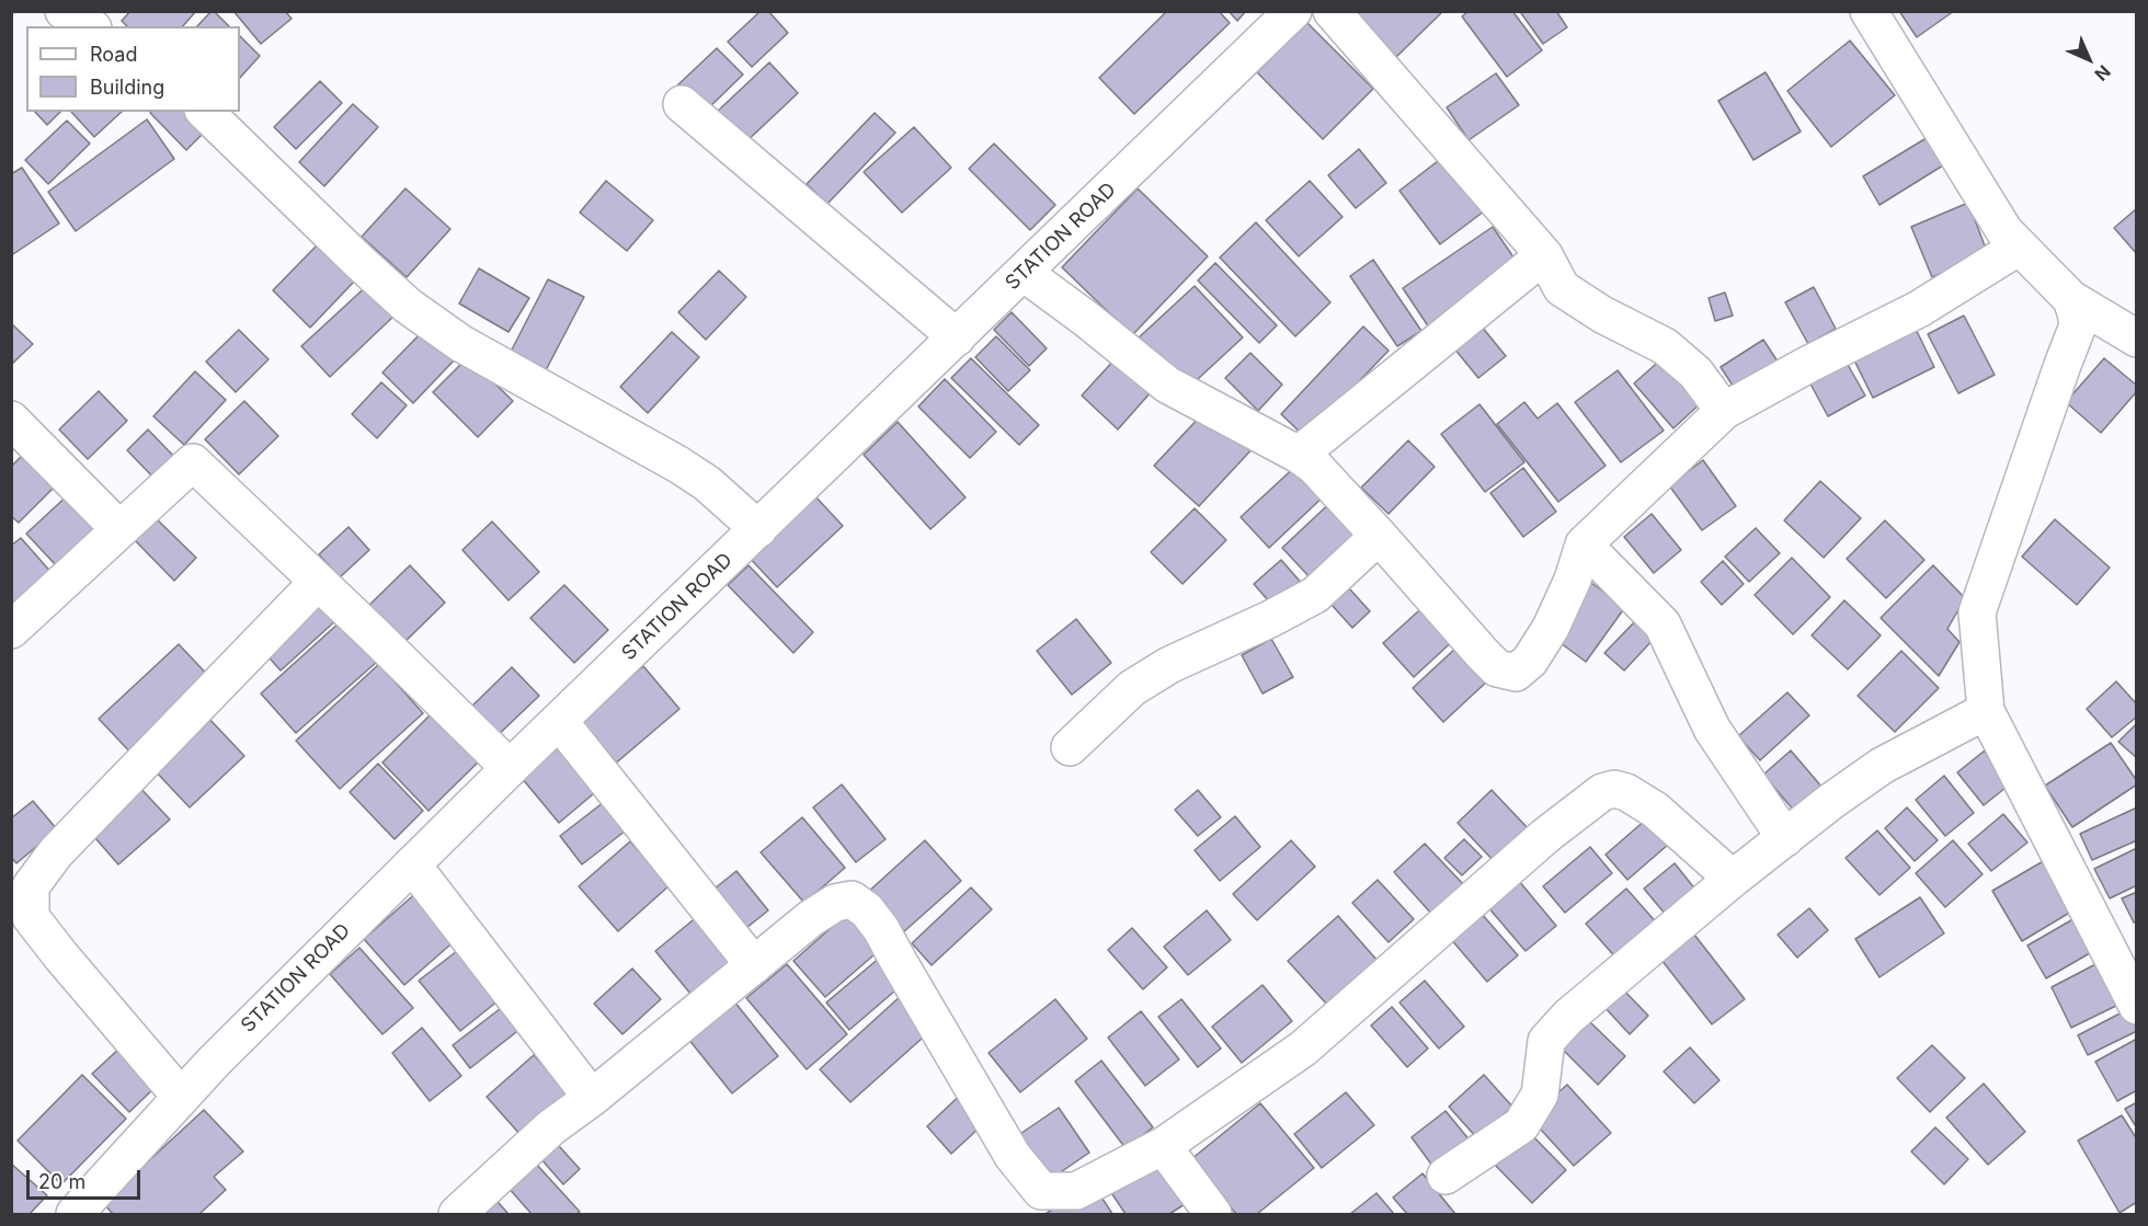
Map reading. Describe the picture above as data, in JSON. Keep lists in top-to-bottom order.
{
  "streets": {
    "street": ["STATION ROAD"]
  },
  "legend": ["Road", "Building"],
  "scale_bar": "20 m",
  "north": "bottom right"
}
